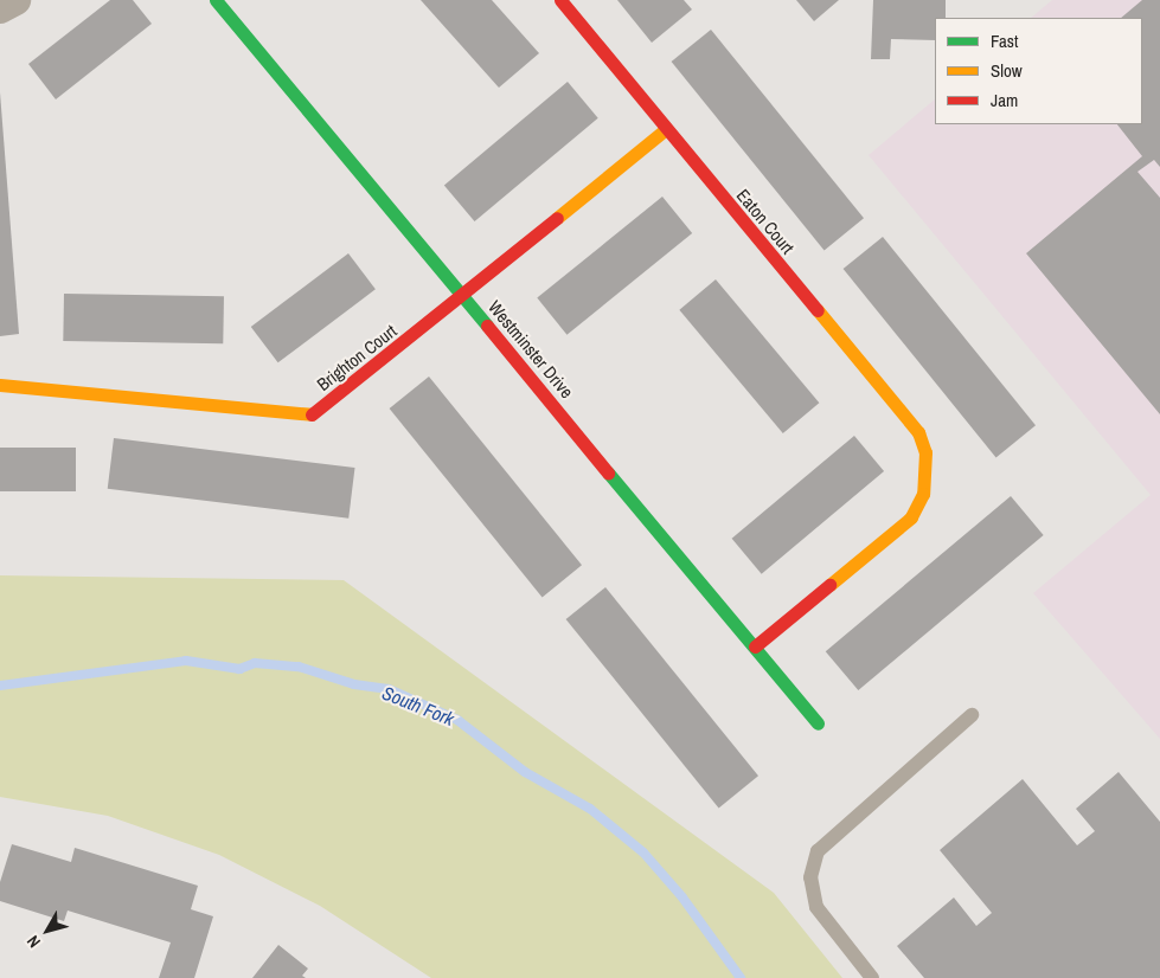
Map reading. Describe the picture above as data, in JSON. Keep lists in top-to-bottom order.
{
  "streets": {
    "street": ["Eaton Court", "Westminster Drive", "Brighton Court"]
  },
  "crossings": [
    ["Eaton Court", "Westminster Drive"],
    ["Eaton Court", "Brighton Court"],
    ["Westminster Drive", "Brighton Court"]
  ],
  "water": ["South Fork"],
  "legend": ["Fast", "Slow", "Jam"],
  "north": "bottom left"
}
